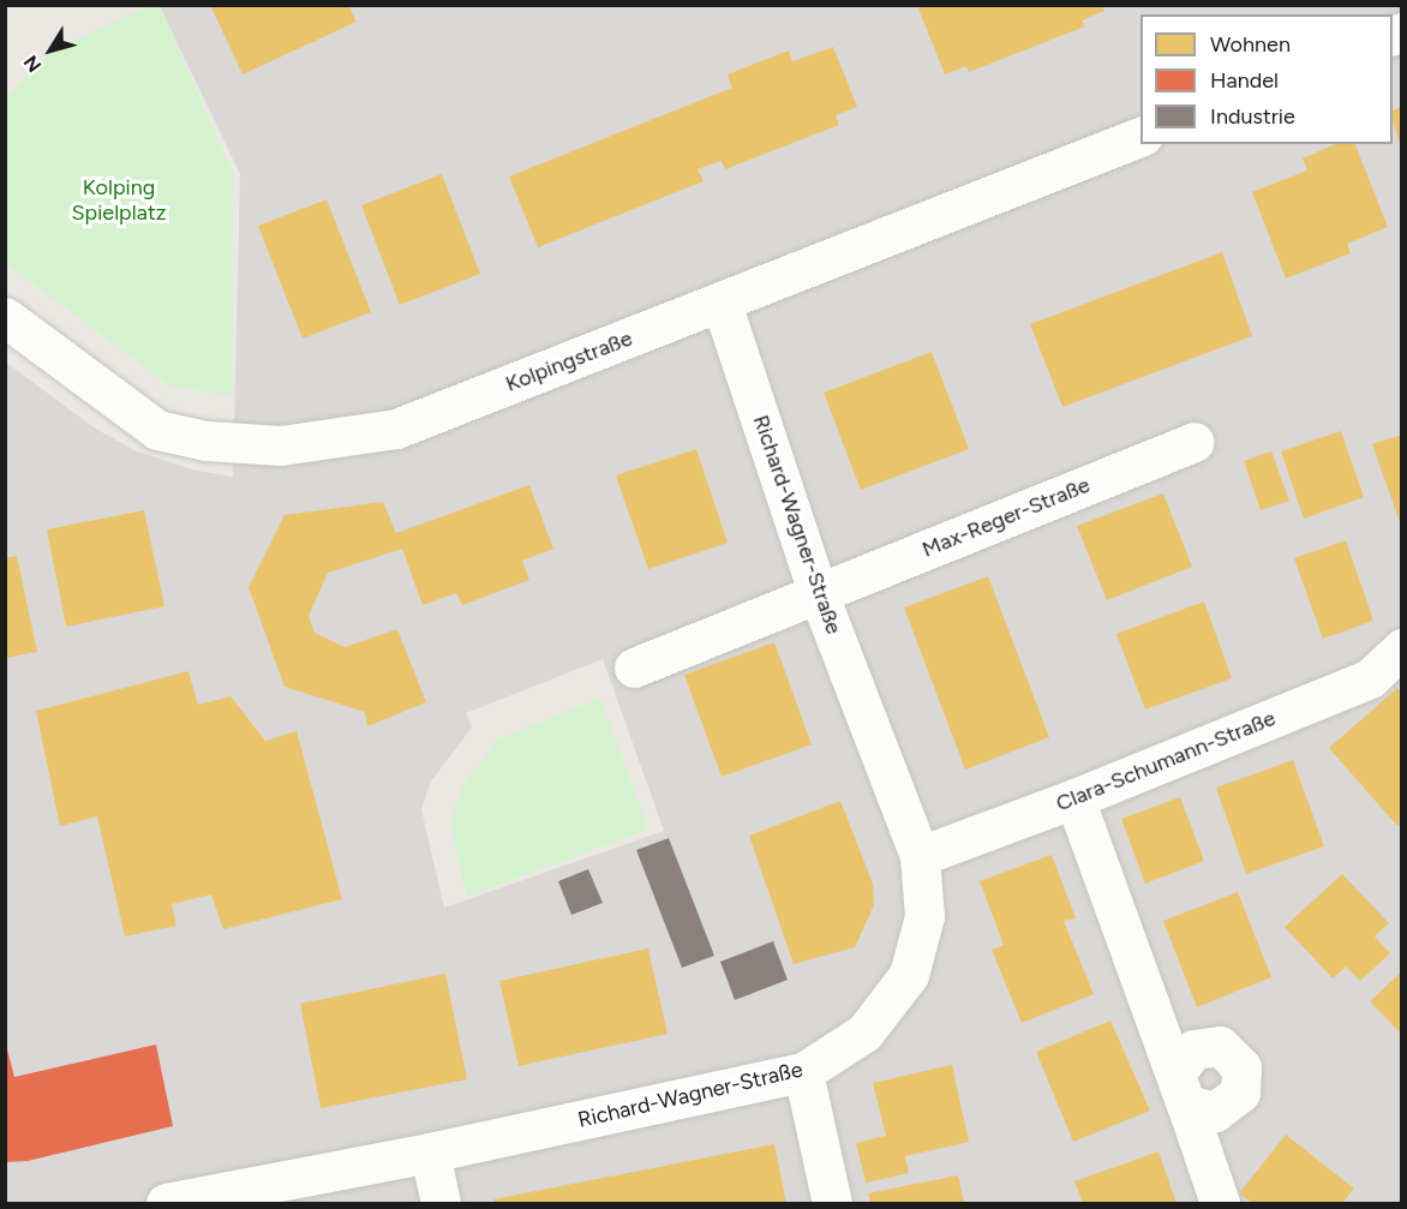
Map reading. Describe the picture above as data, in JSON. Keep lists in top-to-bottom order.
{
  "streets": {
    "street": [
      "Kolpingstraße",
      "Max-Reger-Straße",
      "Richard-Wagner-Straße",
      "Clara-Schumann-Straße"
    ]
  },
  "crossings": [
    ["Kolpingstraße", "Richard-Wagner-Straße"],
    ["Max-Reger-Straße", "Richard-Wagner-Straße"],
    ["Richard-Wagner-Straße", "Clara-Schumann-Straße"]
  ],
  "parks": ["Kolping Spielplatz"],
  "legend": ["Wohnen", "Handel", "Industrie"],
  "north": "bottom left"
}
